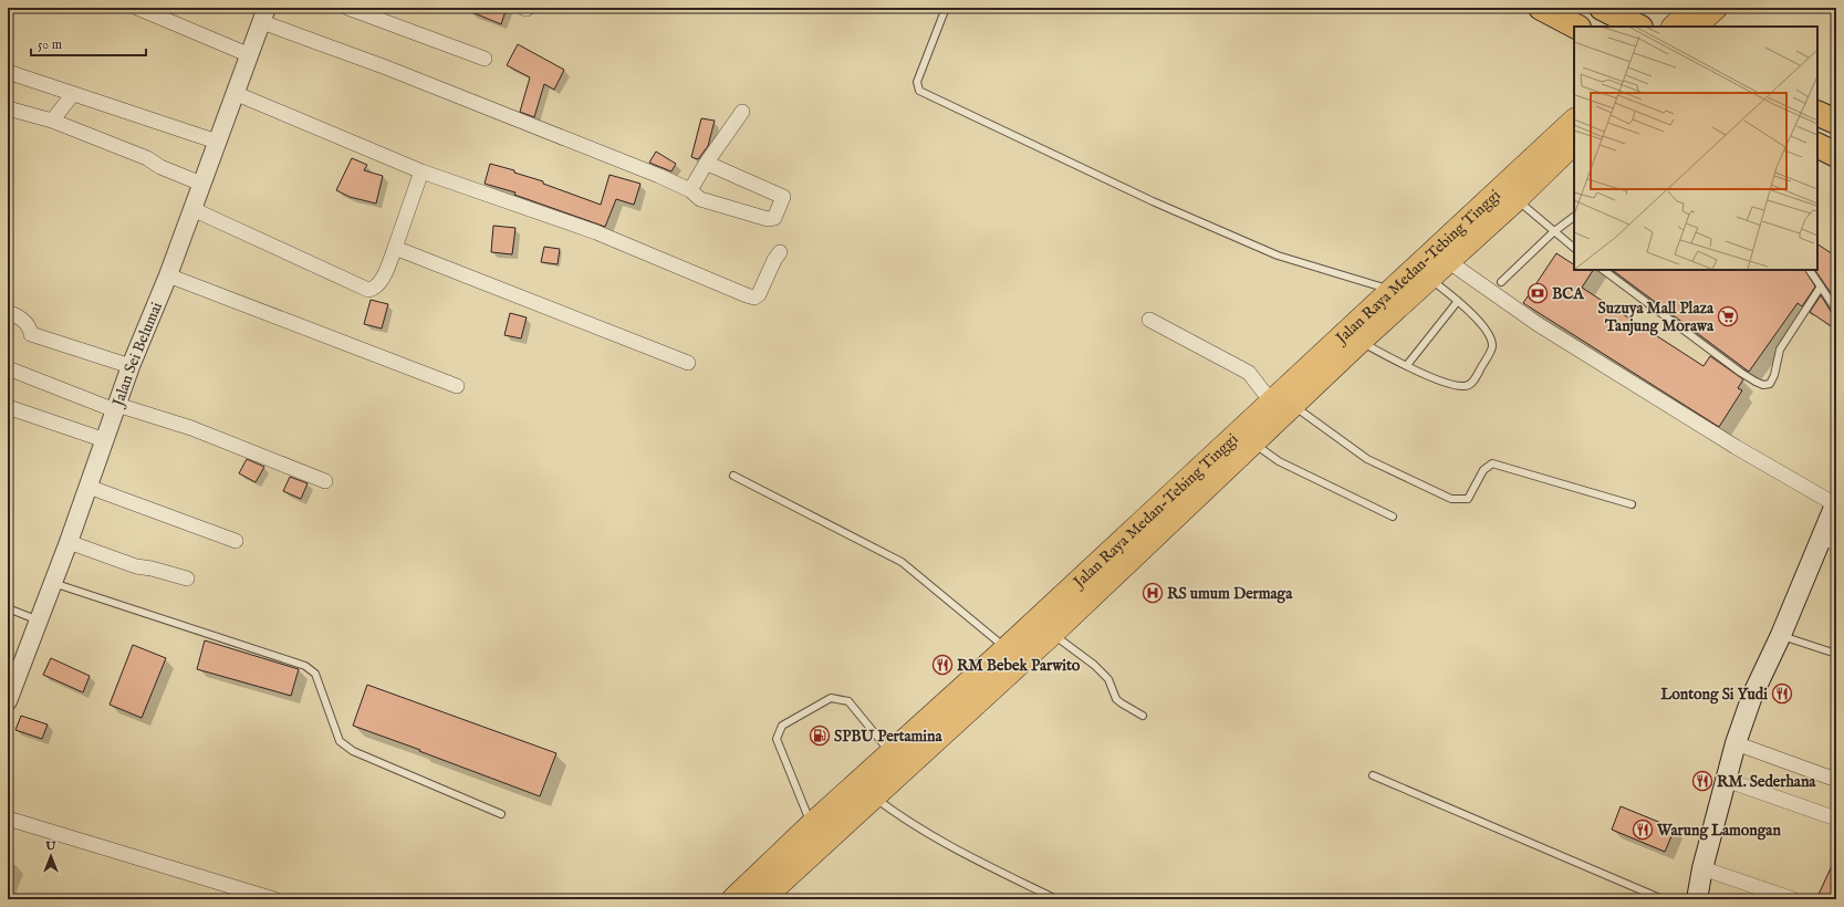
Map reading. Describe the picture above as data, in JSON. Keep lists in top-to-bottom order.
{
  "streets": {
    "highway": ["Jalan Raya Medan-Tebing Tinggi"],
    "street": ["Jalan Sei Belumai"]
  },
  "places": {
    "bank": ["BCA"],
    "supermarket": ["Suzuya Mall Plaza Tanjung Morawa"],
    "hospital": ["RS umum Dermaga"],
    "restaurant": [
      "RM Bebek Parwito",
      "Lontong Si Yudi",
      "RM. Sederhana",
      "Warung Lamongan"
    ],
    "fuel station": ["SPBU Pertamina"]
  },
  "scale_bar": "50 m",
  "north": "top"
}
